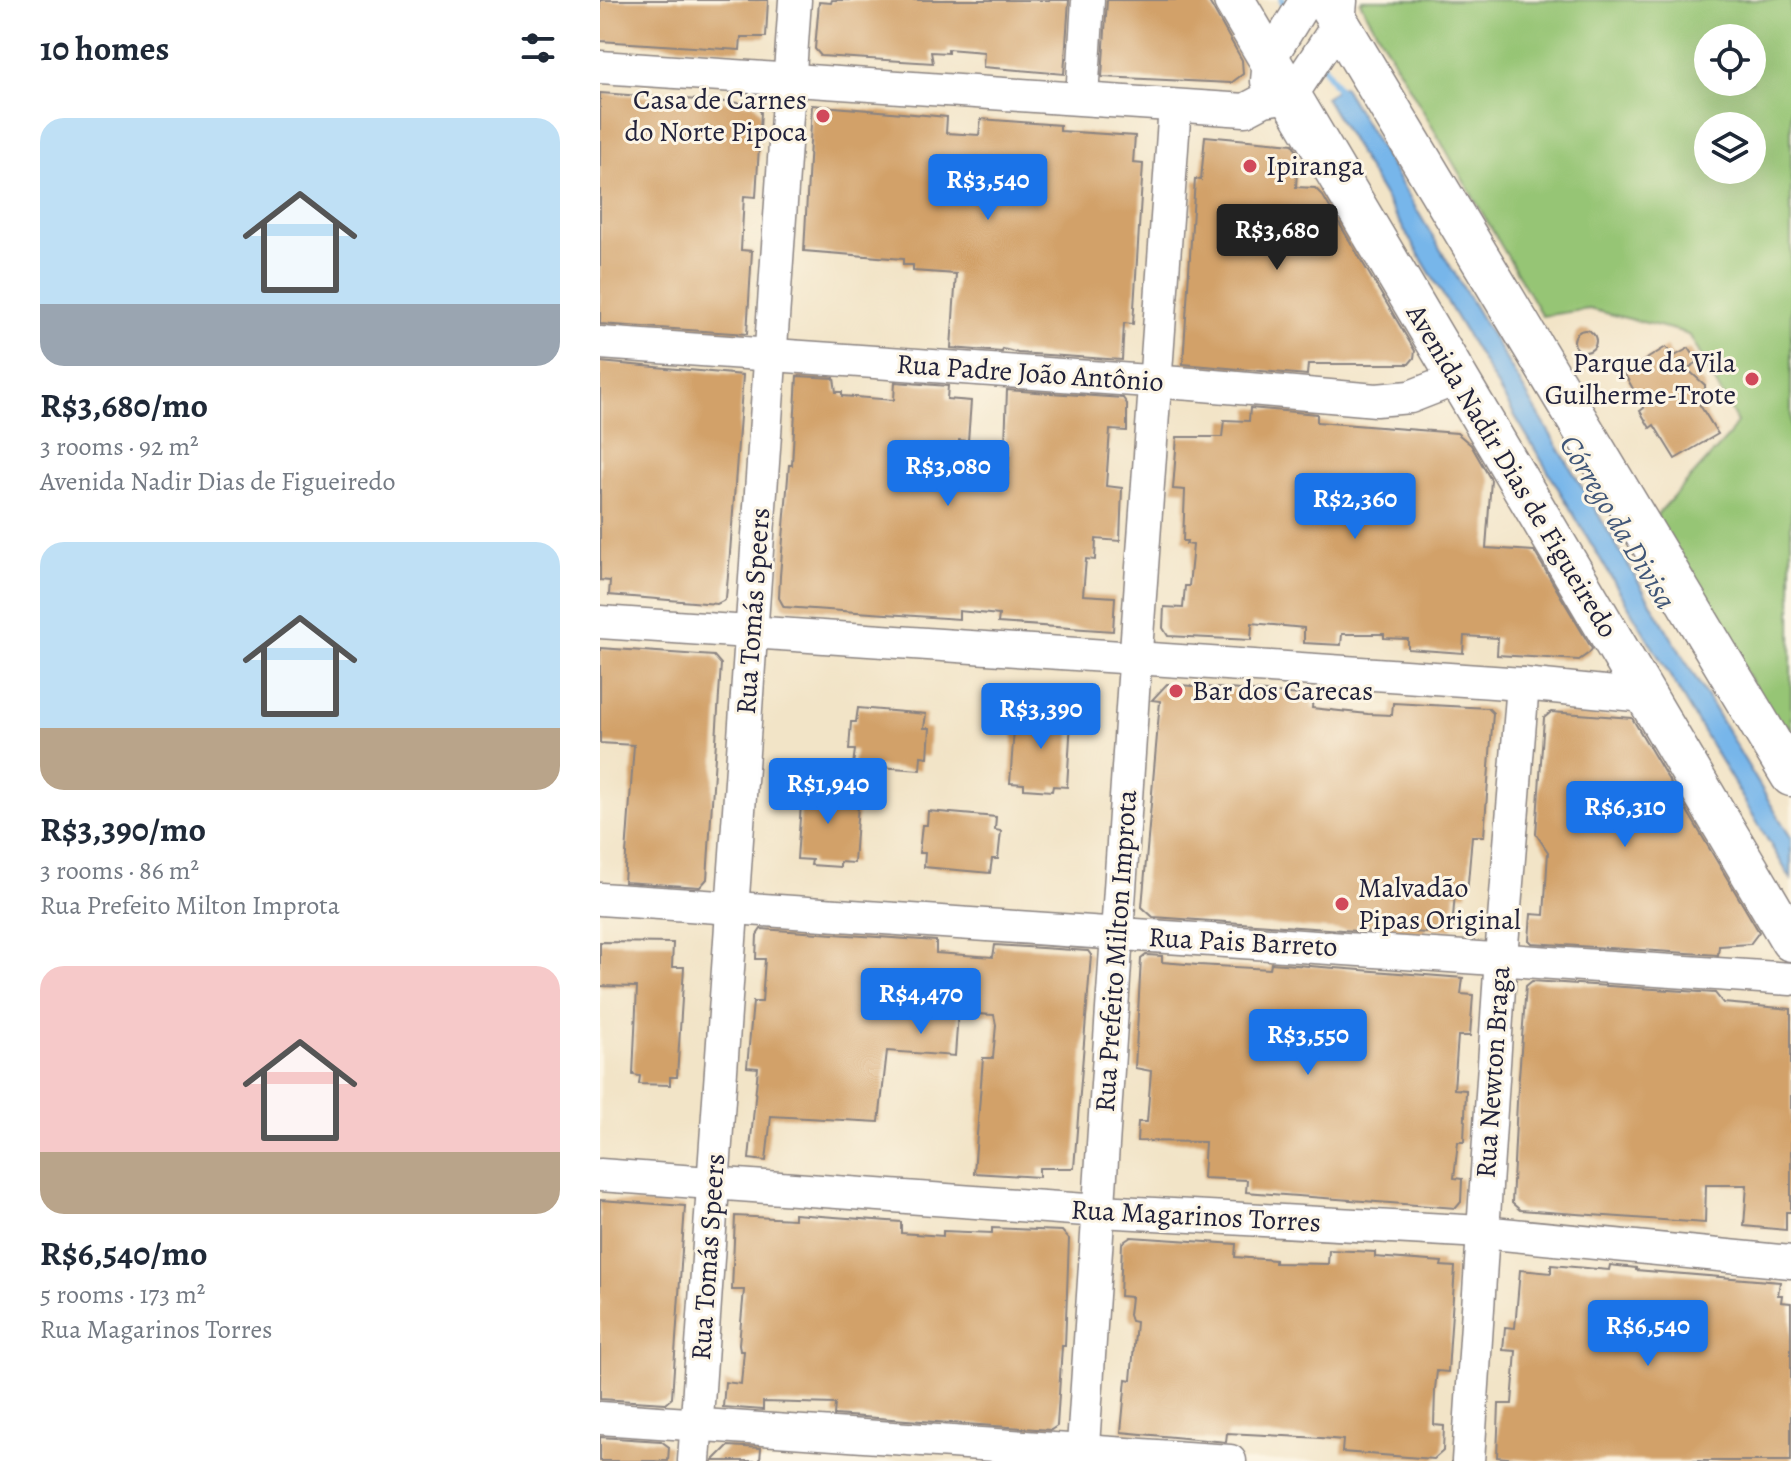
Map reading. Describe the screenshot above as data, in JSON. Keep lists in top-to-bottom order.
{
  "streets": {
    "main road": ["Avenida Nadir Dias de Figueiredo"],
    "street": [
      "Rua Padre João Antônio",
      "Rua Tomás Speers",
      "Rua Pais Barreto",
      "Rua Prefeito Milton Improta",
      "Rua Newton Braga",
      "Rua Magarinos Torres"
    ]
  },
  "crossings": [
    ["Rua Padre João Antônio", "Avenida Nadir Dias de Figueiredo"],
    ["Rua Padre João Antônio", "Rua Tomás Speers"],
    ["Rua Padre João Antônio", "Rua Prefeito Milton Improta"],
    ["Rua Tomás Speers", "Rua Pais Barreto"],
    ["Rua Tomás Speers", "Rua Magarinos Torres"],
    ["Rua Pais Barreto", "Rua Prefeito Milton Improta"],
    ["Rua Pais Barreto", "Rua Newton Braga"],
    ["Rua Prefeito Milton Improta", "Rua Magarinos Torres"],
    ["Rua Newton Braga", "Rua Magarinos Torres"]
  ],
  "water": ["Córrego da Divisa"],
  "places": [
    "Casa de Carnes do Norte Pipoca",
    "Ipiranga",
    "Parque da Vila Guilherme-Trote",
    "Bar dos Carecas",
    "Malvadão Pipas Original"
  ],
  "page": {
    "heading": "10 homes",
    "list": [
      {
        "name": "R$3,680/mo",
        "note": "3 rooms · 92 m² · Avenida Nadir Dias de Figueiredo"
      },
      {
        "name": "R$3,390/mo",
        "note": "3 rooms · 86 m² · Rua Prefeito Milton Improta"
      },
      {
        "name": "R$6,540/mo",
        "note": "5 rooms · 173 m² · Rua Magarinos Torres"
      }
    ],
    "price": [
      "R$3,540",
      "R$3,680",
      "R$3,080",
      "R$2,360",
      "R$3,390",
      "R$1,940",
      "R$6,310",
      "R$4,470",
      "R$3,550",
      "R$6,540"
    ]
  }
}
